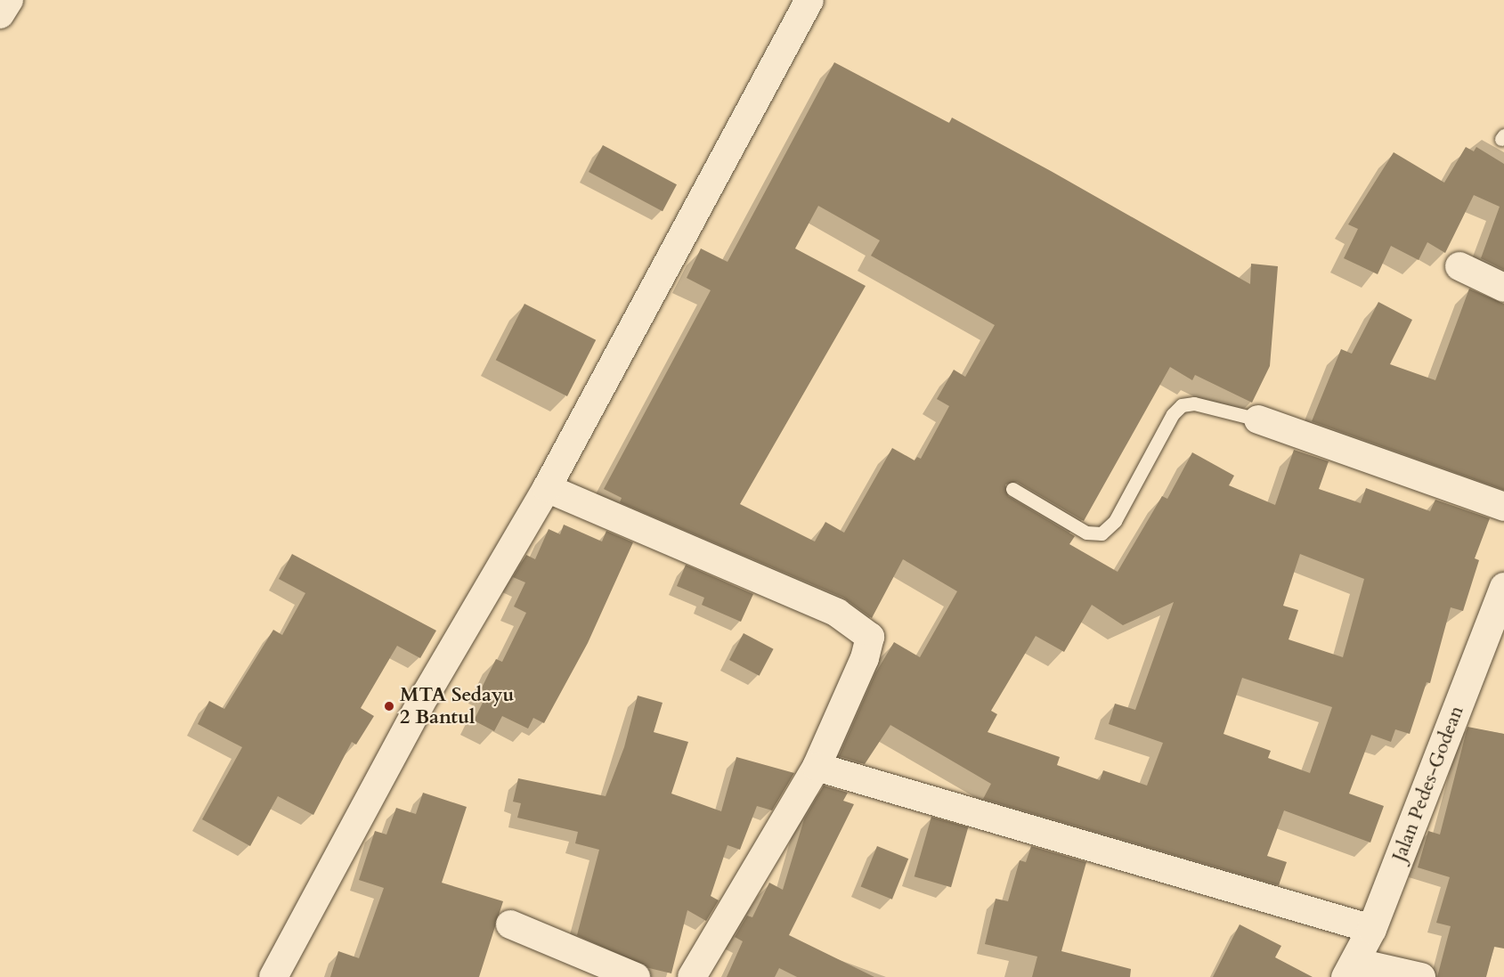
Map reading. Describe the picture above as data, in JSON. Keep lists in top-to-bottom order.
{
  "streets": {
    "street": ["Jalan Pedes-Godean"]
  },
  "places": ["MTA Sedayu 2 Bantul"]
}
